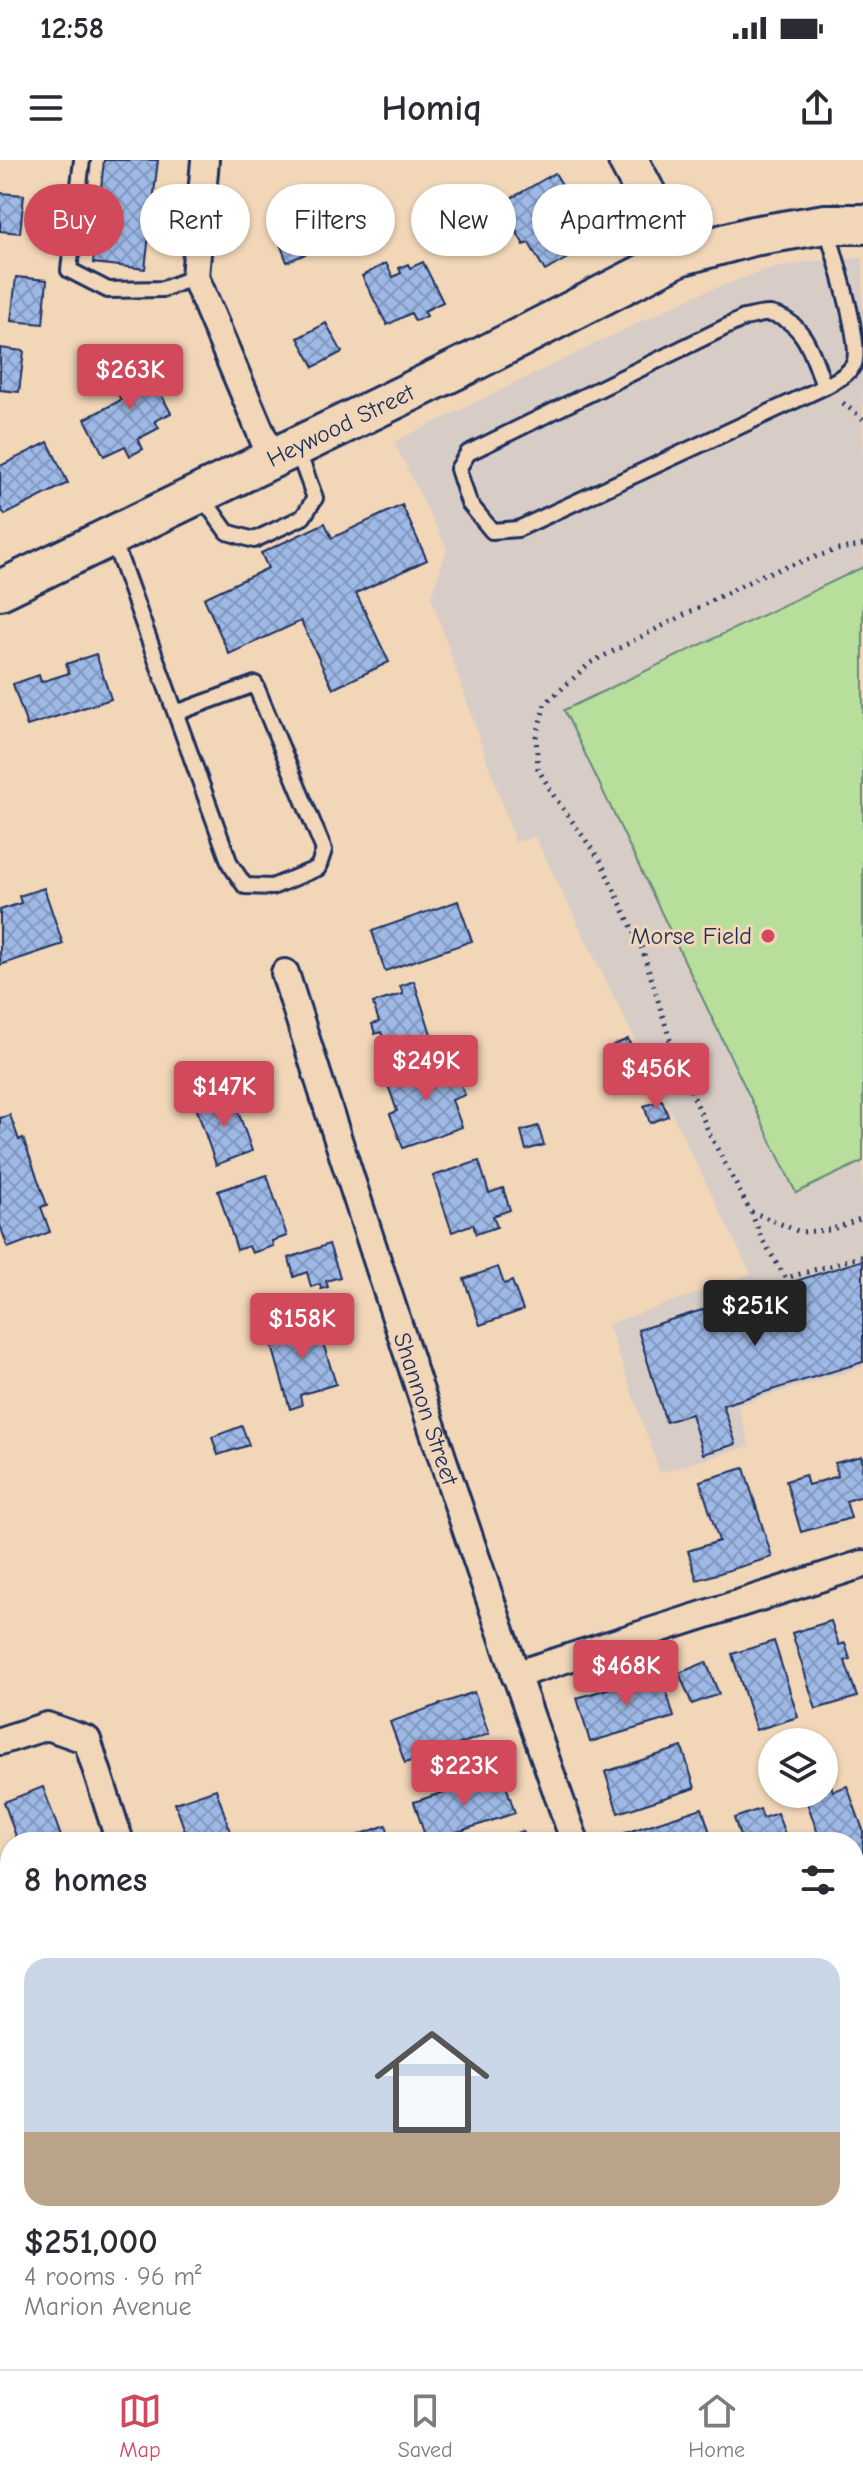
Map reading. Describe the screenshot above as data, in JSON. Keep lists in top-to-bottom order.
{
  "streets": {
    "street": ["Heywood Street", "Shannon Street"]
  },
  "places": ["Morse Field"],
  "page": {
    "status": "12:58",
    "header": "Homiq",
    "chip": [
      "Buy",
      "Rent",
      "Filters",
      "New",
      "Apartment"
    ],
    "price": [
      "$263K",
      "$249K",
      "$456K",
      "$147K",
      "$251K",
      "$158K",
      "$468K",
      "$223K"
    ],
    "heading": "8 homes",
    "list": [
      {
        "name": "$251,000",
        "note": "4 rooms · 96 m² · Marion Avenue"
      }
    ],
    "tabs": ["Map", "Saved", "Home"]
  }
}
